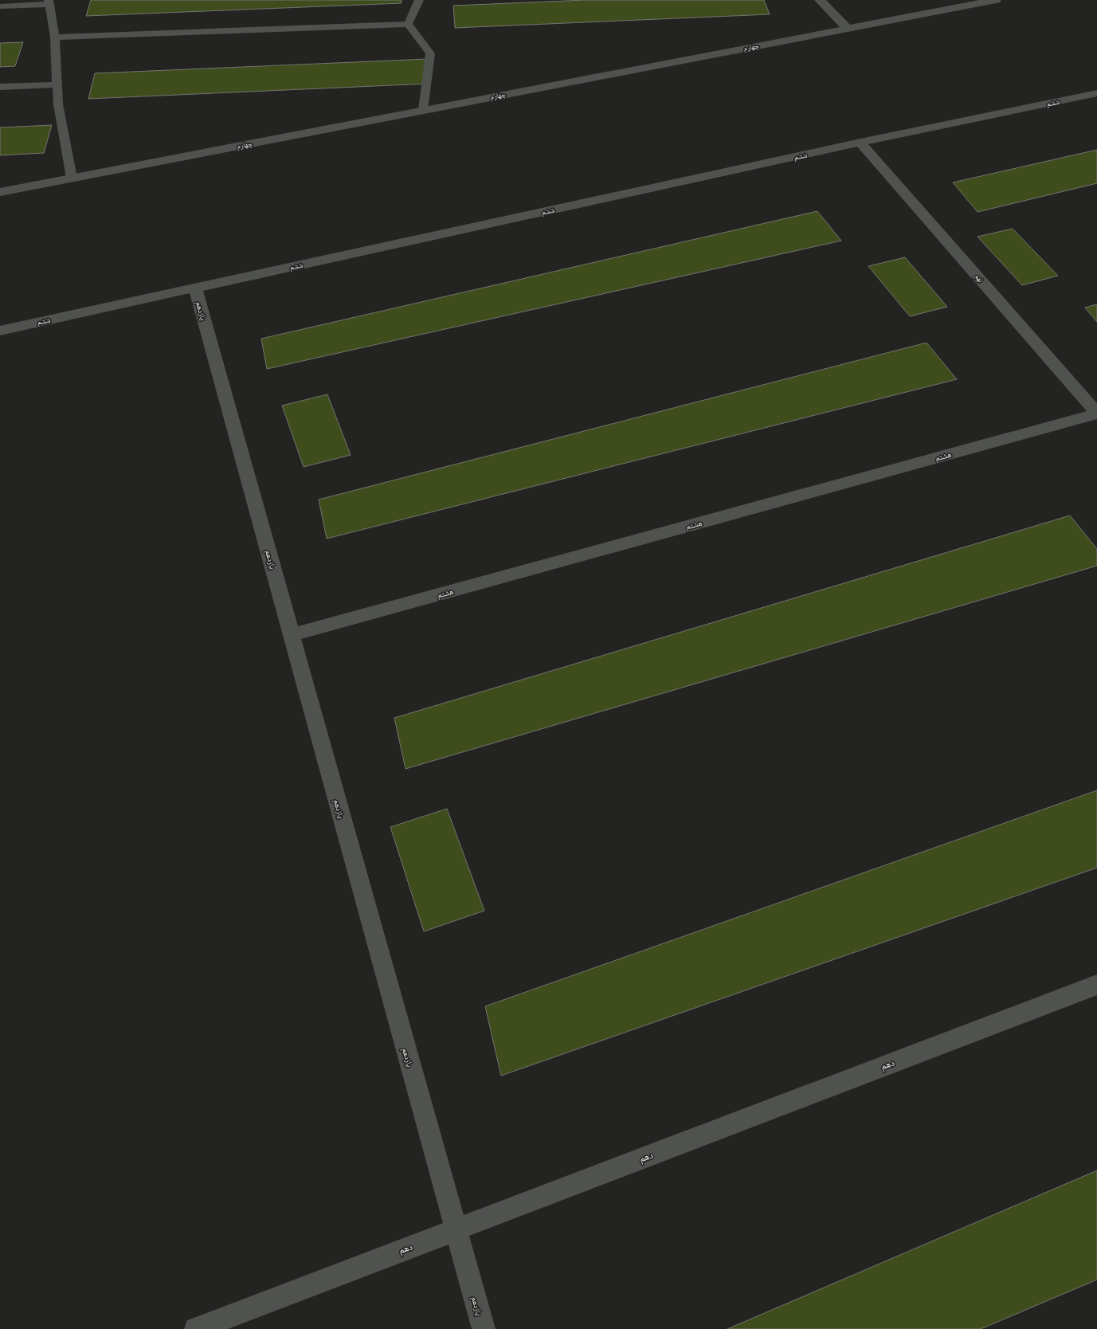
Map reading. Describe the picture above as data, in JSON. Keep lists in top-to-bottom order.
{
  "streets": {
    "street": [
      "چهارم",
      "ششم",
      "نهم",
      "یازدهم",
      "هشتم",
      "دهم"
    ]
  },
  "crossings": [
    ["ششم", "نهم"],
    ["ششم", "یازدهم"],
    ["نهم", "هشتم"],
    ["یازدهم", "هشتم"],
    ["یازدهم", "دهم"]
  ]
}
